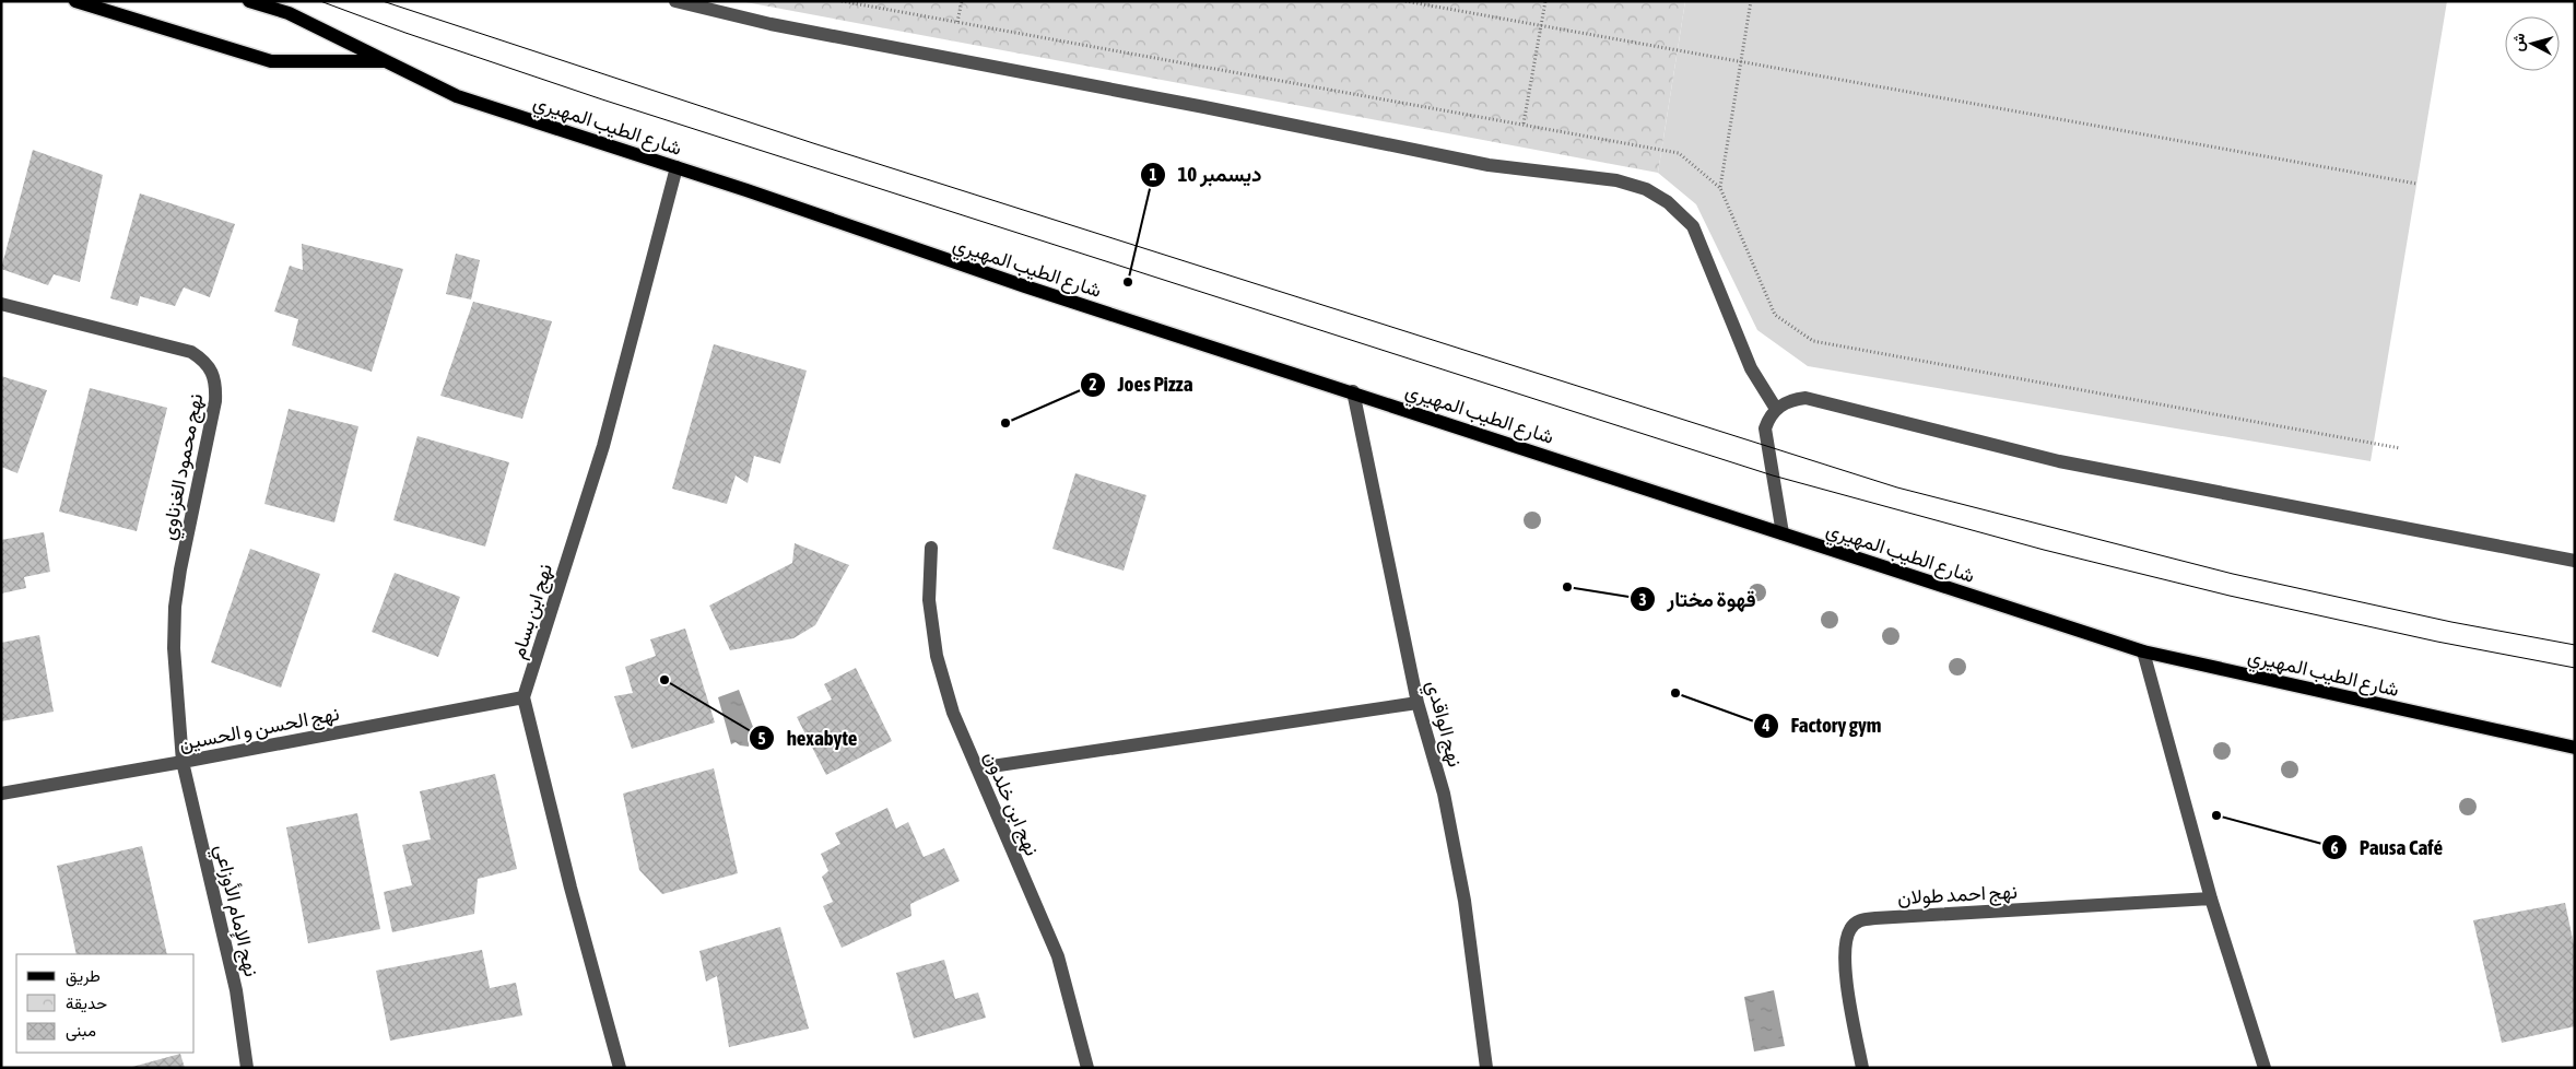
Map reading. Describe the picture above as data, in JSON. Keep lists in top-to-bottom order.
{
  "streets": {
    "main road": ["شارع الطيب المهيري"],
    "street": [
      "نهج محمود الغزناوي",
      "نهج ابن بسام",
      "نهج الواقدي",
      "نهج الحسن و الحسين",
      "نهج ابن خلدون",
      "نهج احمد طولان",
      "نهج الإمام الأوزاعي"
    ]
  },
  "crossings": [
    ["شارع الطيب المهيري", "نهج ابن بسام"],
    ["شارع الطيب المهيري", "نهج الواقدي"],
    ["نهج محمود الغزناوي", "نهج الحسن و الحسين"],
    ["نهج محمود الغزناوي", "نهج الإمام الأوزاعي"],
    ["نهج ابن بسام", "نهج الحسن و الحسين"],
    ["نهج الحسن و الحسين", "نهج الإمام الأوزاعي"]
  ],
  "places": [
    "10 ديسمبر",
    "Joes Pizza",
    "قهوة مختار",
    "hexabyte",
    "Factory gym",
    "Pausa Café"
  ],
  "legend": ["طريق", "حديقة", "مبنى"],
  "north": "left"
}
